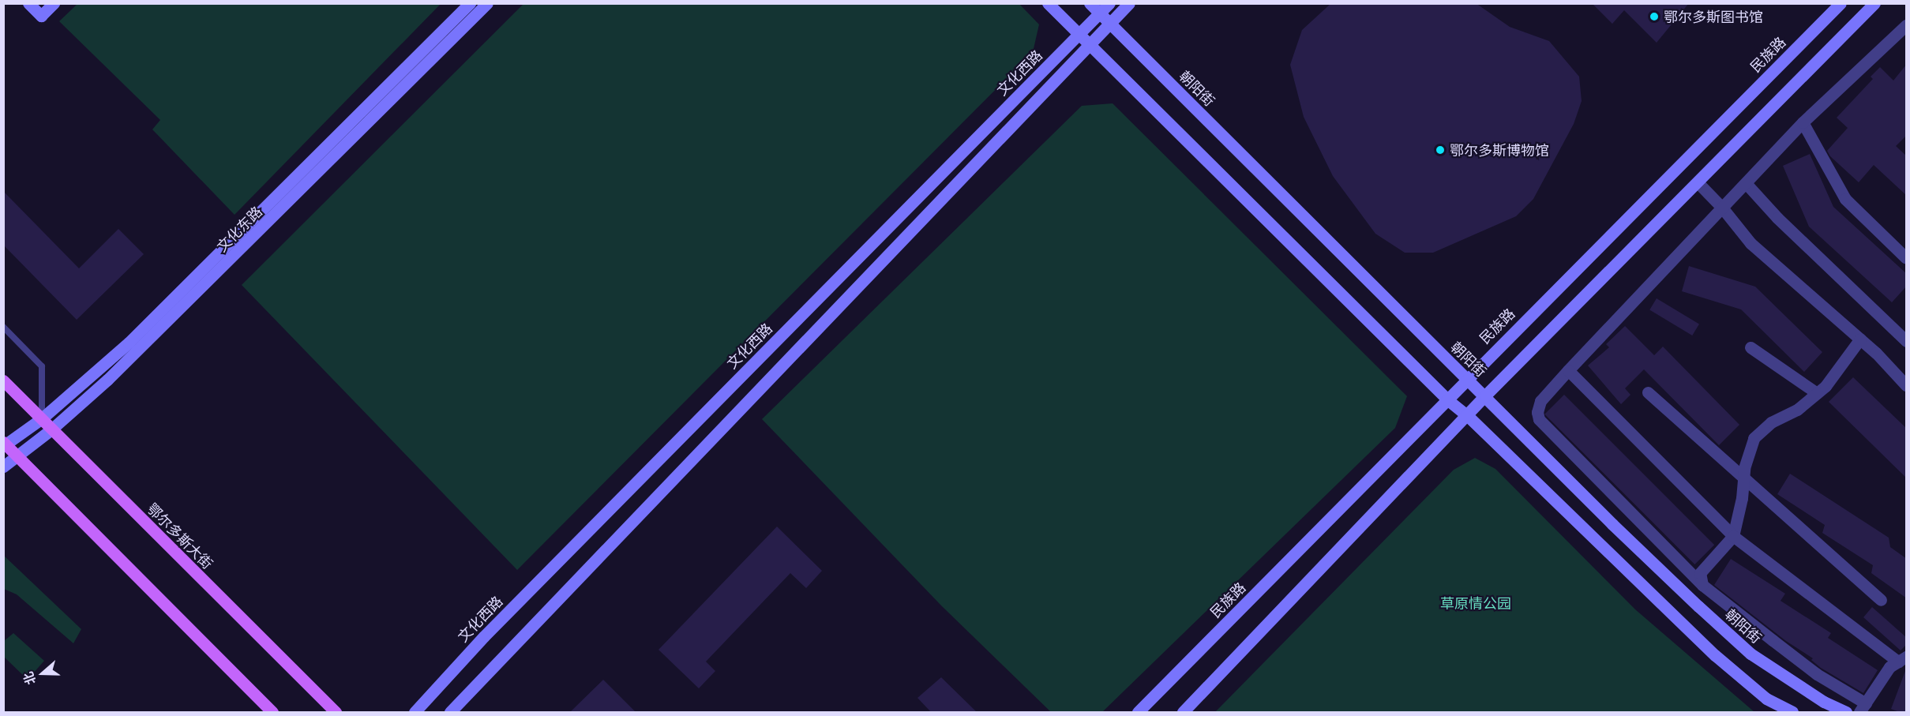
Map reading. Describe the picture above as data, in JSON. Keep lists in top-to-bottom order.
{
  "streets": {
    "main road": ["鄂尔多斯大街"],
    "street": [
      "民族路",
      "文化西路",
      "朝阳街",
      "文化东路"
    ]
  },
  "crossings": [
    ["民族路", "朝阳街"],
    ["文化西路", "朝阳街"],
    ["文化东路", "鄂尔多斯大街"]
  ],
  "parks": ["草原情公园"],
  "places": ["鄂尔多斯图书馆", "鄂尔多斯博物馆"],
  "north": "left"
}
